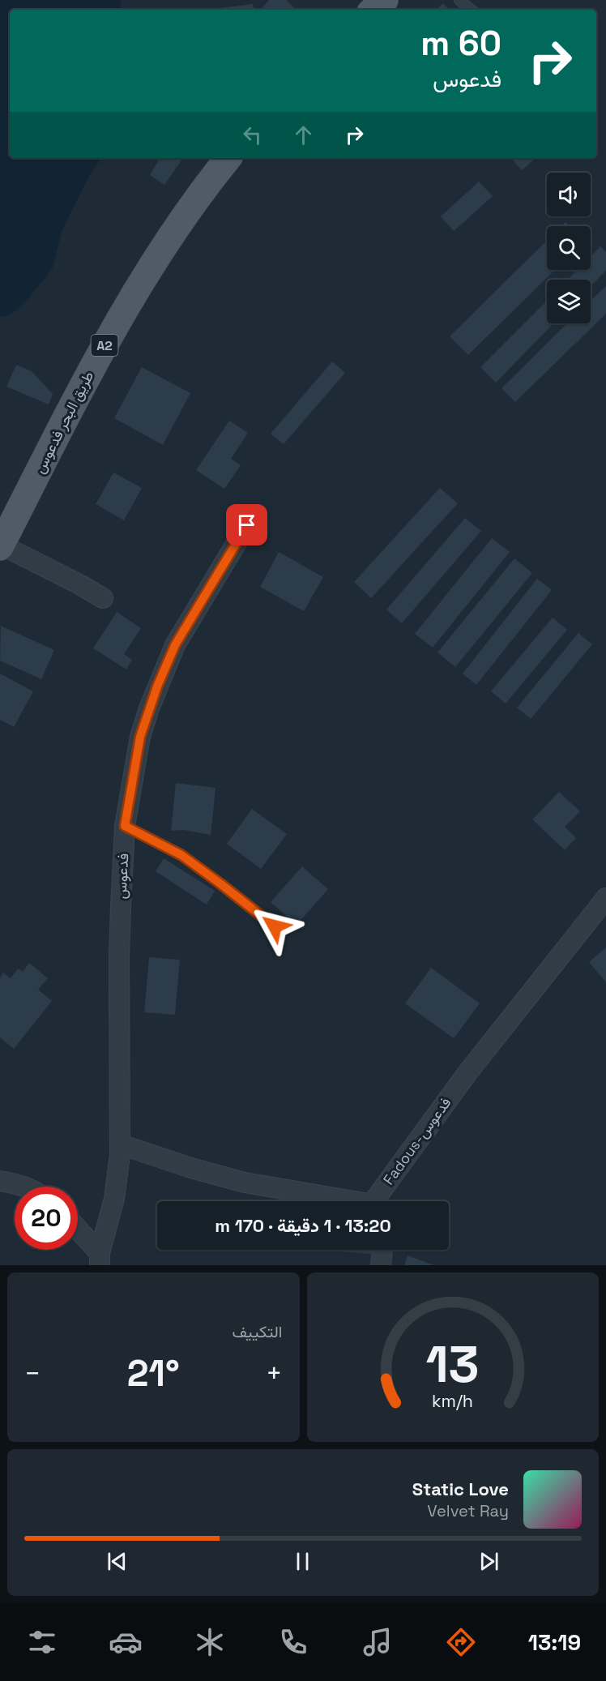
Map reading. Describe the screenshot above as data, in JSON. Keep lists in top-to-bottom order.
{
  "streets": {
    "main road": ["A2", "طريق البحر فدعوس"],
    "street": ["فدعوس", "Fadous-فدعوس"]
  },
  "crossings": [
    ["فدعوس", "Fadous-فدعوس"]
  ],
  "page": {
    "turn": ["60 m", "فدعوس"],
    "limit": "20",
    "trip": "13:20 · 1 دقيقة · 170 m",
    "tile": "التكييف",
    "heat": ["−", "21°", "+"],
    "song": ["Static Love", "Velvet Ray"],
    "tabs": "13:19",
    "gauge": ["13", "km/h"]
  }
}
